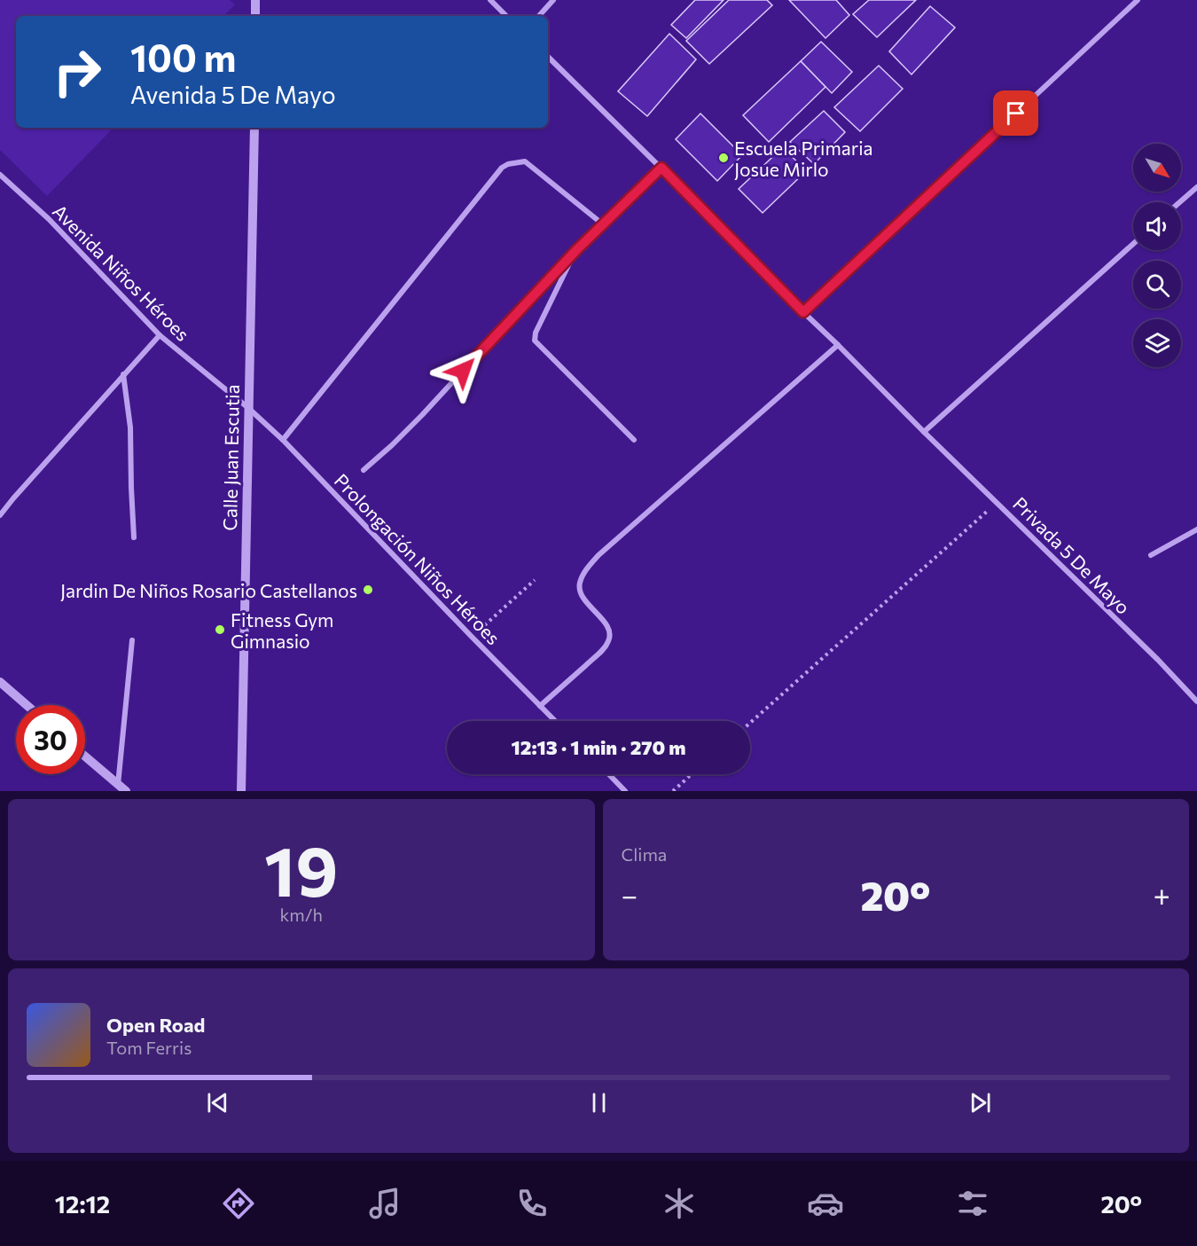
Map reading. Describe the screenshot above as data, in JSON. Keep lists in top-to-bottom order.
{
  "streets": {
    "street": [
      "Avenida Niños Héroes",
      "Calle Juan Escutia",
      "Privada 5 De Mayo",
      "Prolongación Niños Héroes"
    ]
  },
  "crossings": [
    ["Avenida Niños Héroes", "Calle Juan Escutia"],
    ["Avenida Niños Héroes", "Prolongación Niños Héroes"],
    ["Calle Juan Escutia", "Prolongación Niños Héroes"]
  ],
  "places": ["Escuela Primaria Josue Mirlo", "Jardin De Niños Rosario Castellanos", "Fitness Gym Gimnasio"],
  "north": "bottom right",
  "page": {
    "turn": ["100 m", "Avenida 5 De Mayo"],
    "limit": "30",
    "trip": "12:13 · 1 min · 270 m",
    "tile": [
      ["19", "km/h"],
      "Clima"
    ],
    "heat": ["−", "20°", "+"],
    "song": ["Open Road", "Tom Ferris"],
    "tabs": ["12:12", "20°"]
  }
}
